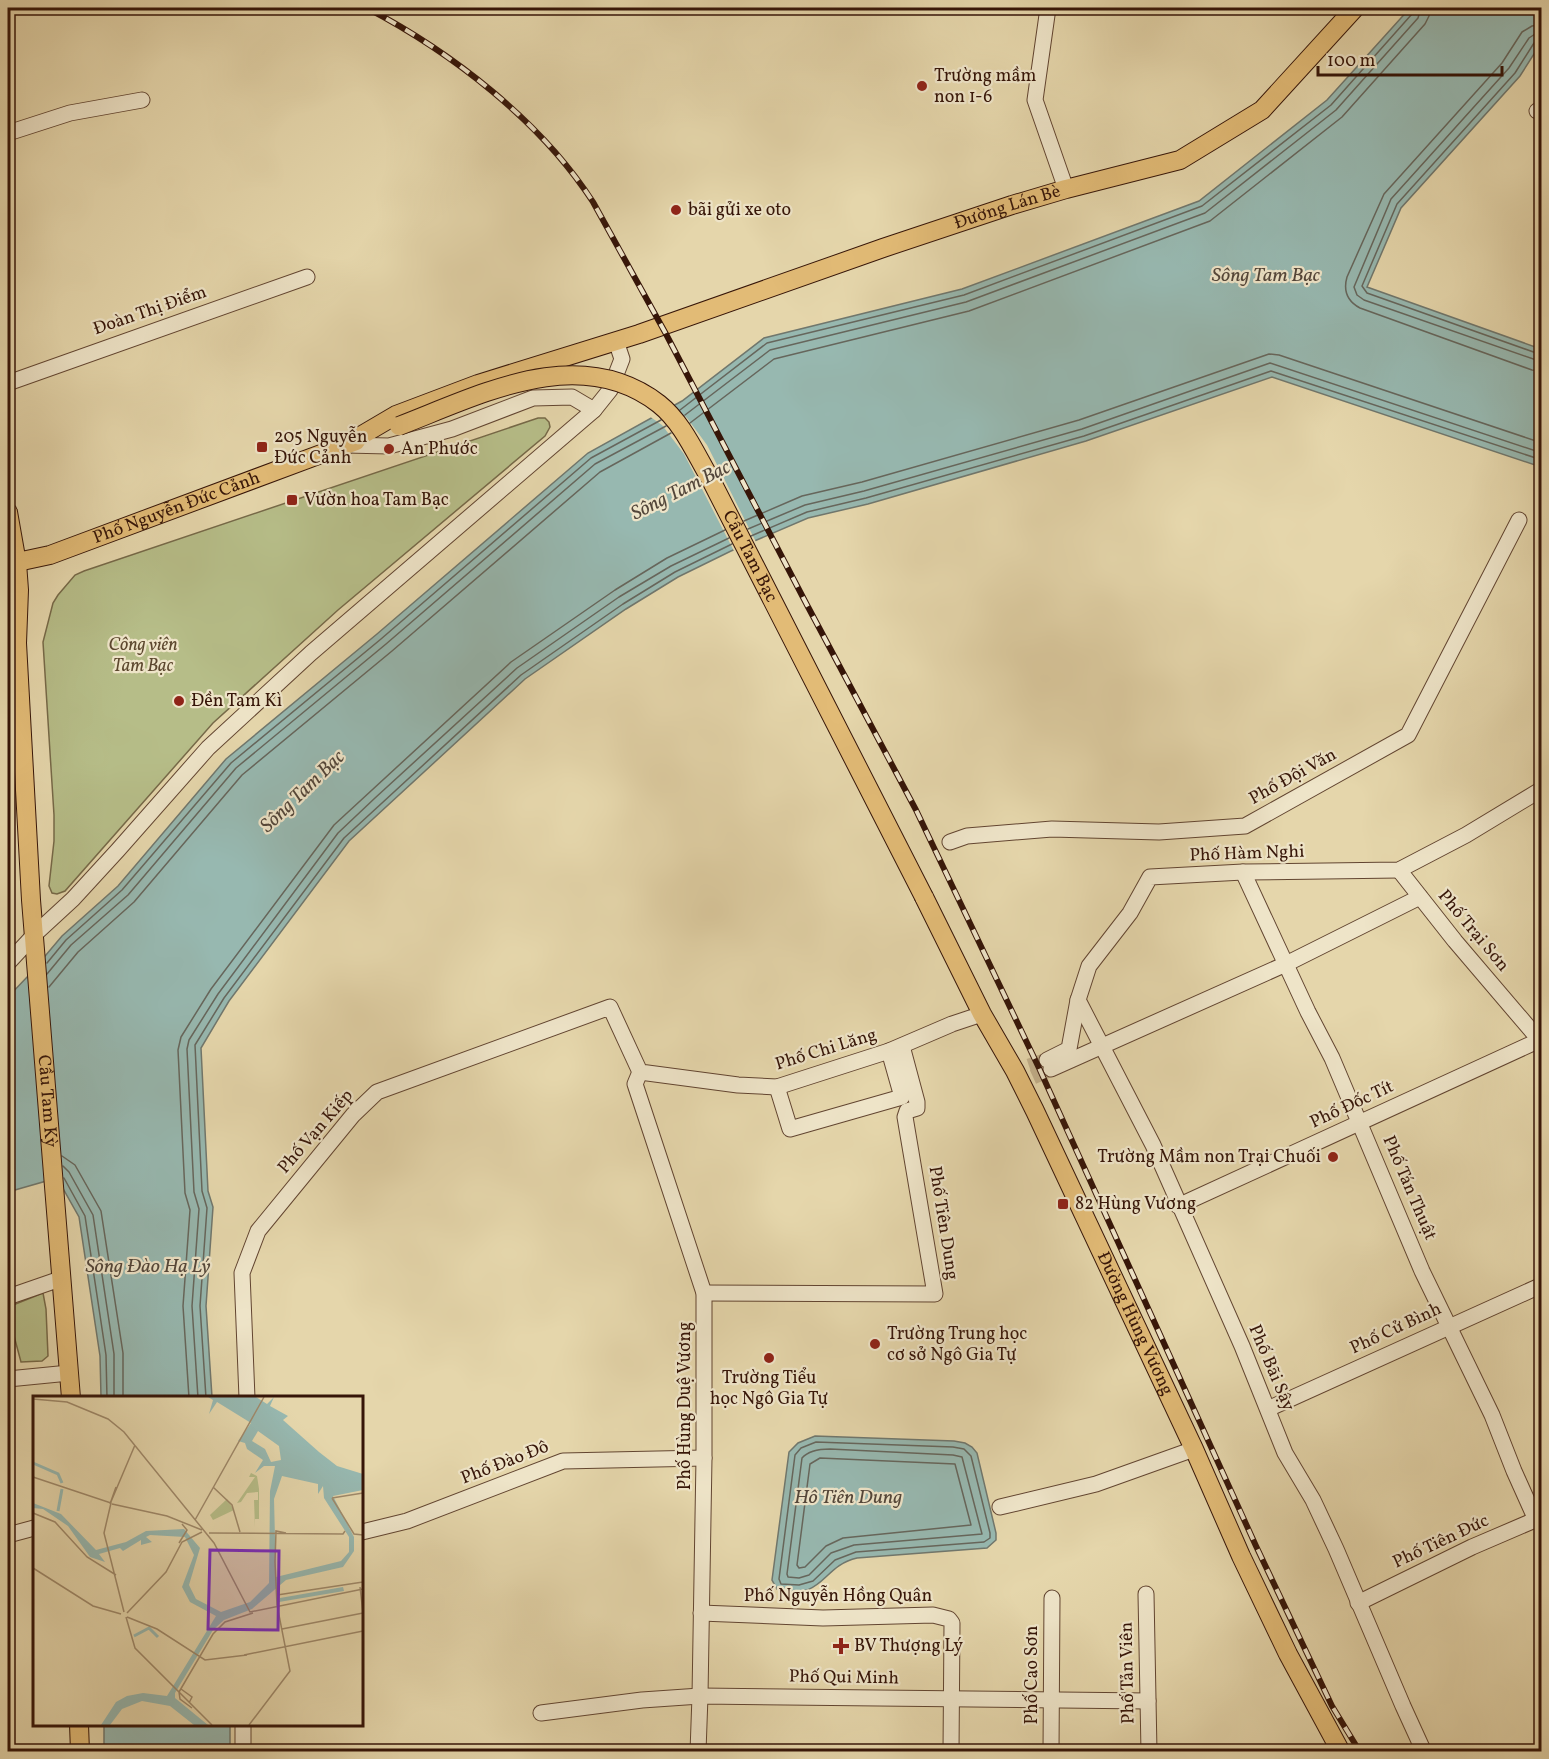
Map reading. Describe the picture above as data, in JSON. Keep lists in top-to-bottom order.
{
  "streets": {
    "main road": [
      "Đường Lán Bè",
      "Phố Nguyễn Đức Cảnh",
      "Cầu Tam Bạc",
      "Cầu Tam Kỳ",
      "Đường Hùng Vương"
    ],
    "street": [
      "Đoàn Thị Điểm",
      "Phố Đội Văn",
      "Phố Hàm Nghi",
      "Phố Trại Sơn",
      "Phố Chi Lăng",
      "Phố Đốc Tít",
      "Phố Vạn Kiếp",
      "Phố Tán Thuật",
      "Phố Tiên Dung",
      "Phố Cử Bình",
      "Phố Bãi Sậy",
      "Phố Hùng Duệ Vương",
      "Phố Đào Đô",
      "Phố Tiên Đức",
      "Phố Nguyễn Hồng Quân",
      "Phố Tản Viên",
      "Phố Cao Sơn",
      "Phố Qui Minh"
    ]
  },
  "crossings": [
    ["Đường Lán Bè", "Phố Nguyễn Đức Cảnh"],
    ["Phố Nguyễn Đức Cảnh", "Cầu Tam Bạc"],
    ["Phố Nguyễn Đức Cảnh", "Cầu Tam Kỳ"],
    ["Cầu Tam Bạc", "Đường Hùng Vương"],
    ["Phố Hàm Nghi", "Phố Trại Sơn"],
    ["Phố Hàm Nghi", "Phố Tán Thuật"],
    ["Phố Hàm Nghi", "Phố Bãi Sậy"],
    ["Phố Trại Sơn", "Phố Đốc Tít"],
    ["Phố Chi Lăng", "Phố Vạn Kiếp"],
    ["Phố Chi Lăng", "Phố Tiên Dung"],
    ["Phố Chi Lăng", "Đường Hùng Vương"],
    ["Phố Chi Lăng", "Phố Hùng Duệ Vương"],
    ["Phố Đốc Tít", "Phố Tán Thuật"],
    ["Phố Đốc Tít", "Phố Bãi Sậy"],
    ["Phố Vạn Kiếp", "Phố Hùng Duệ Vương"],
    ["Phố Tán Thuật", "Phố Cử Bình"],
    ["Phố Tán Thuật", "Phố Tiên Đức"],
    ["Phố Tiên Dung", "Phố Hùng Duệ Vương"],
    ["Phố Cử Bình", "Phố Bãi Sậy"],
    ["Phố Bãi Sậy", "Phố Tiên Đức"],
    ["Phố Hùng Duệ Vương", "Phố Đào Đô"],
    ["Phố Hùng Duệ Vương", "Phố Nguyễn Hồng Quân"],
    ["Phố Hùng Duệ Vương", "Phố Qui Minh"],
    ["Phố Nguyễn Hồng Quân", "Phố Qui Minh"],
    ["Phố Tản Viên", "Phố Qui Minh"],
    ["Phố Cao Sơn", "Phố Qui Minh"]
  ],
  "water": ["Sông Tam Bạc", "Sông Đào Hạ Lý", "Hô Tiên Dung"],
  "parks": ["Công viên Tam Bạc"],
  "places": {
    "other": [
      "Trường mầm non 1-6",
      "bãi gửi xe oto",
      "An Phước",
      "Đền Tam Kì",
      "Trường Mầm non Trại Chuối",
      "Trường Trung học cơ sở Ngô Gia Tự",
      "Trường Tiểu học Ngô Gia Tự"
    ],
    "transit": ["205 Nguyễn Đức Cảnh", "Vườn hoa Tam Bạc", "82 Hùng Vương"],
    "health": ["BV Thượng Lý"]
  },
  "scale_bar": "100 m"
}
